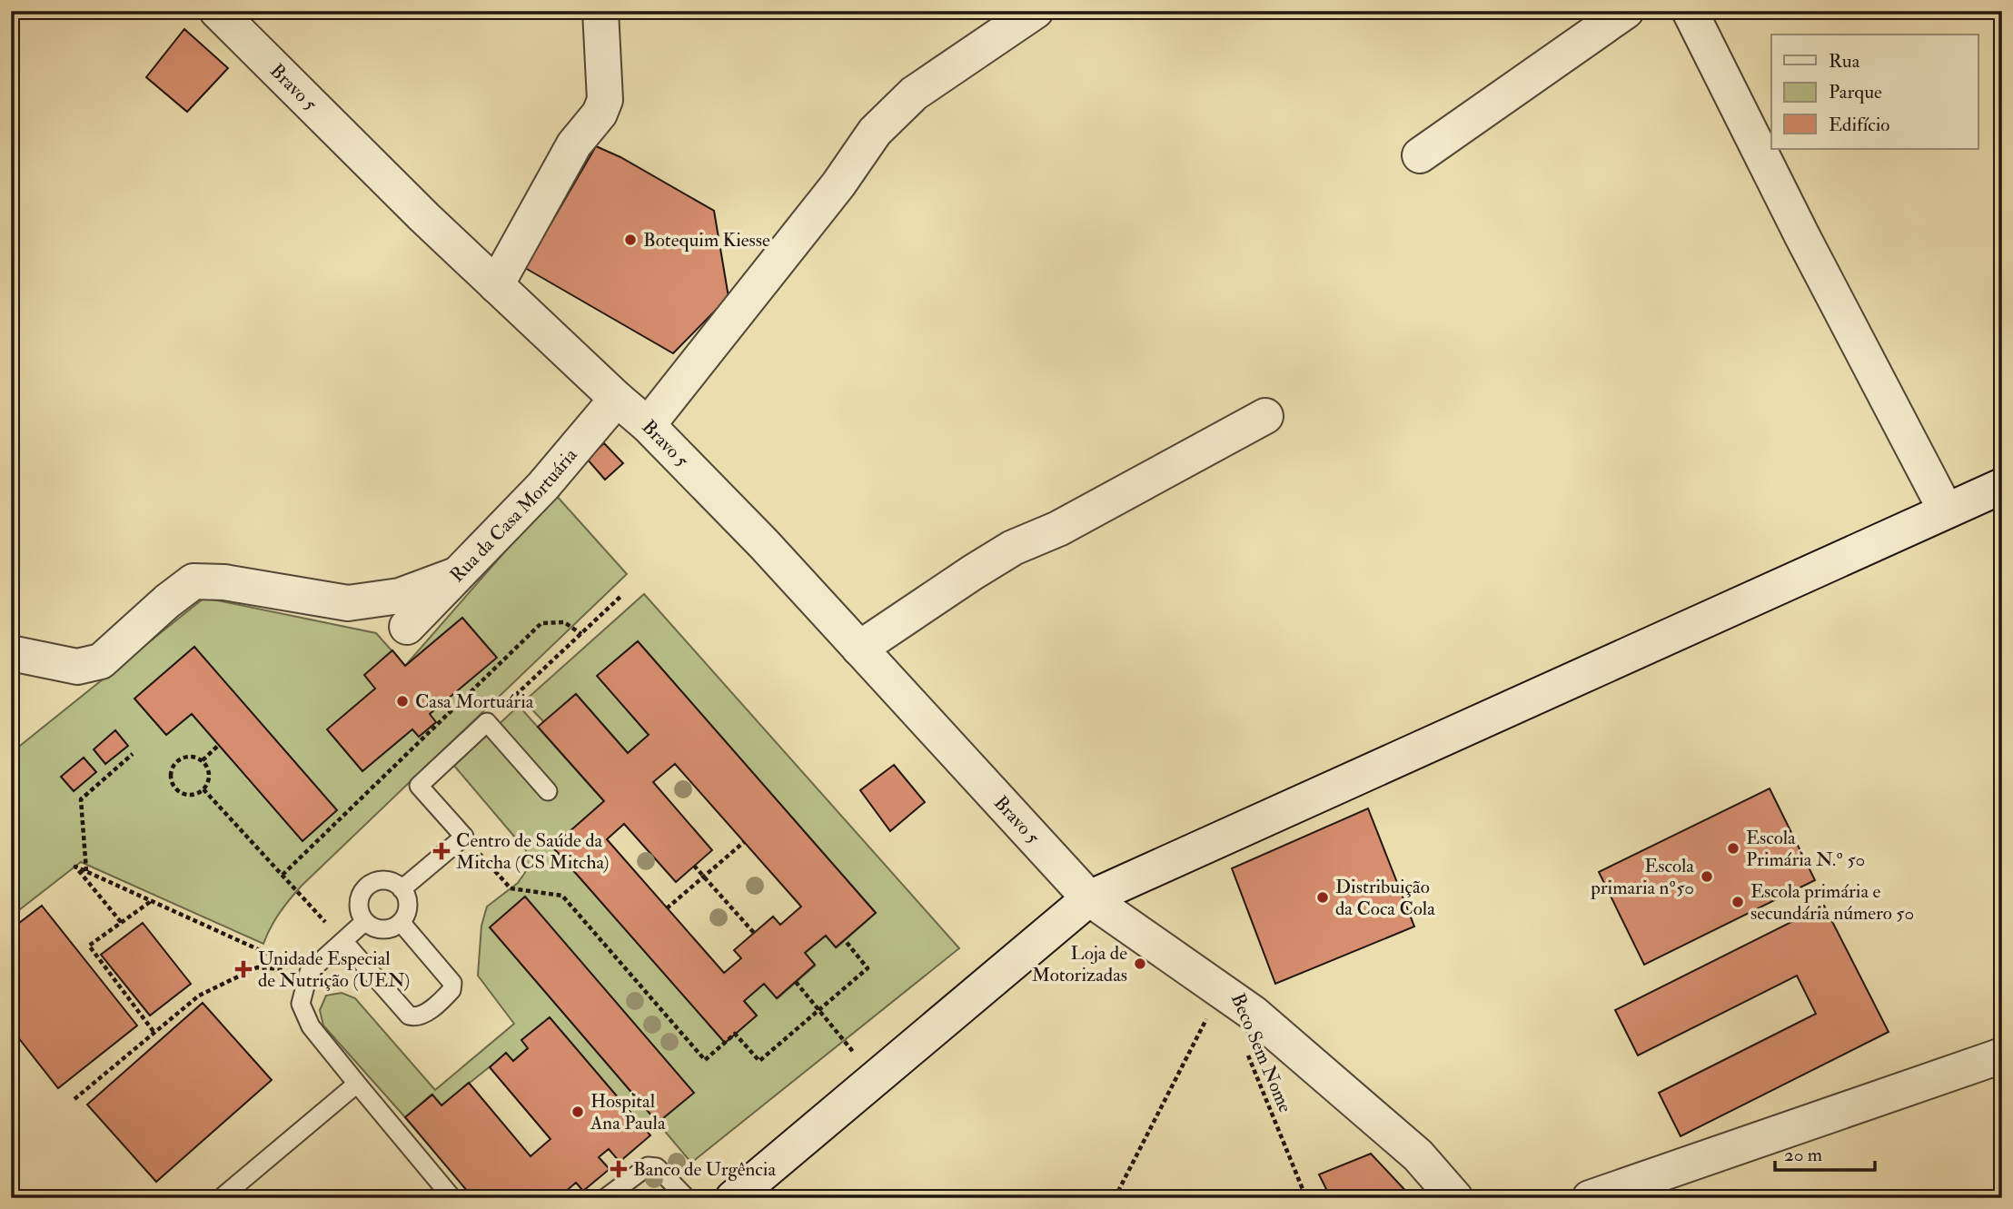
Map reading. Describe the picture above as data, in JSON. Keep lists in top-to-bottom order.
{
  "streets": {
    "street": ["Bravo 5", "Rua da Casa Mortuária"],
    "path": ["Beco Sem Nome"]
  },
  "crossings": [
    ["Bravo 5", "Rua da Casa Mortuária"],
    ["Bravo 5", "Beco Sem Nome"]
  ],
  "places": {
    "other": [
      "Botequim Kiesse",
      "Casa Mortuária",
      "Escola Primária N.º 50",
      "Escola primaria nº50",
      "Distribuição da Coca Cola",
      "Escola primária e secundária número 50",
      "Loja de Motorizadas",
      "Hospital Ana Paula"
    ],
    "health": ["Centro de Saúde da Mitcha (CS Mitcha)", "Unidade Especial de Nutrição (UEN)", "Banco de Urgência"]
  },
  "legend": ["Rua", "Parque", "Edifício"],
  "scale_bar": "20 m"
}
